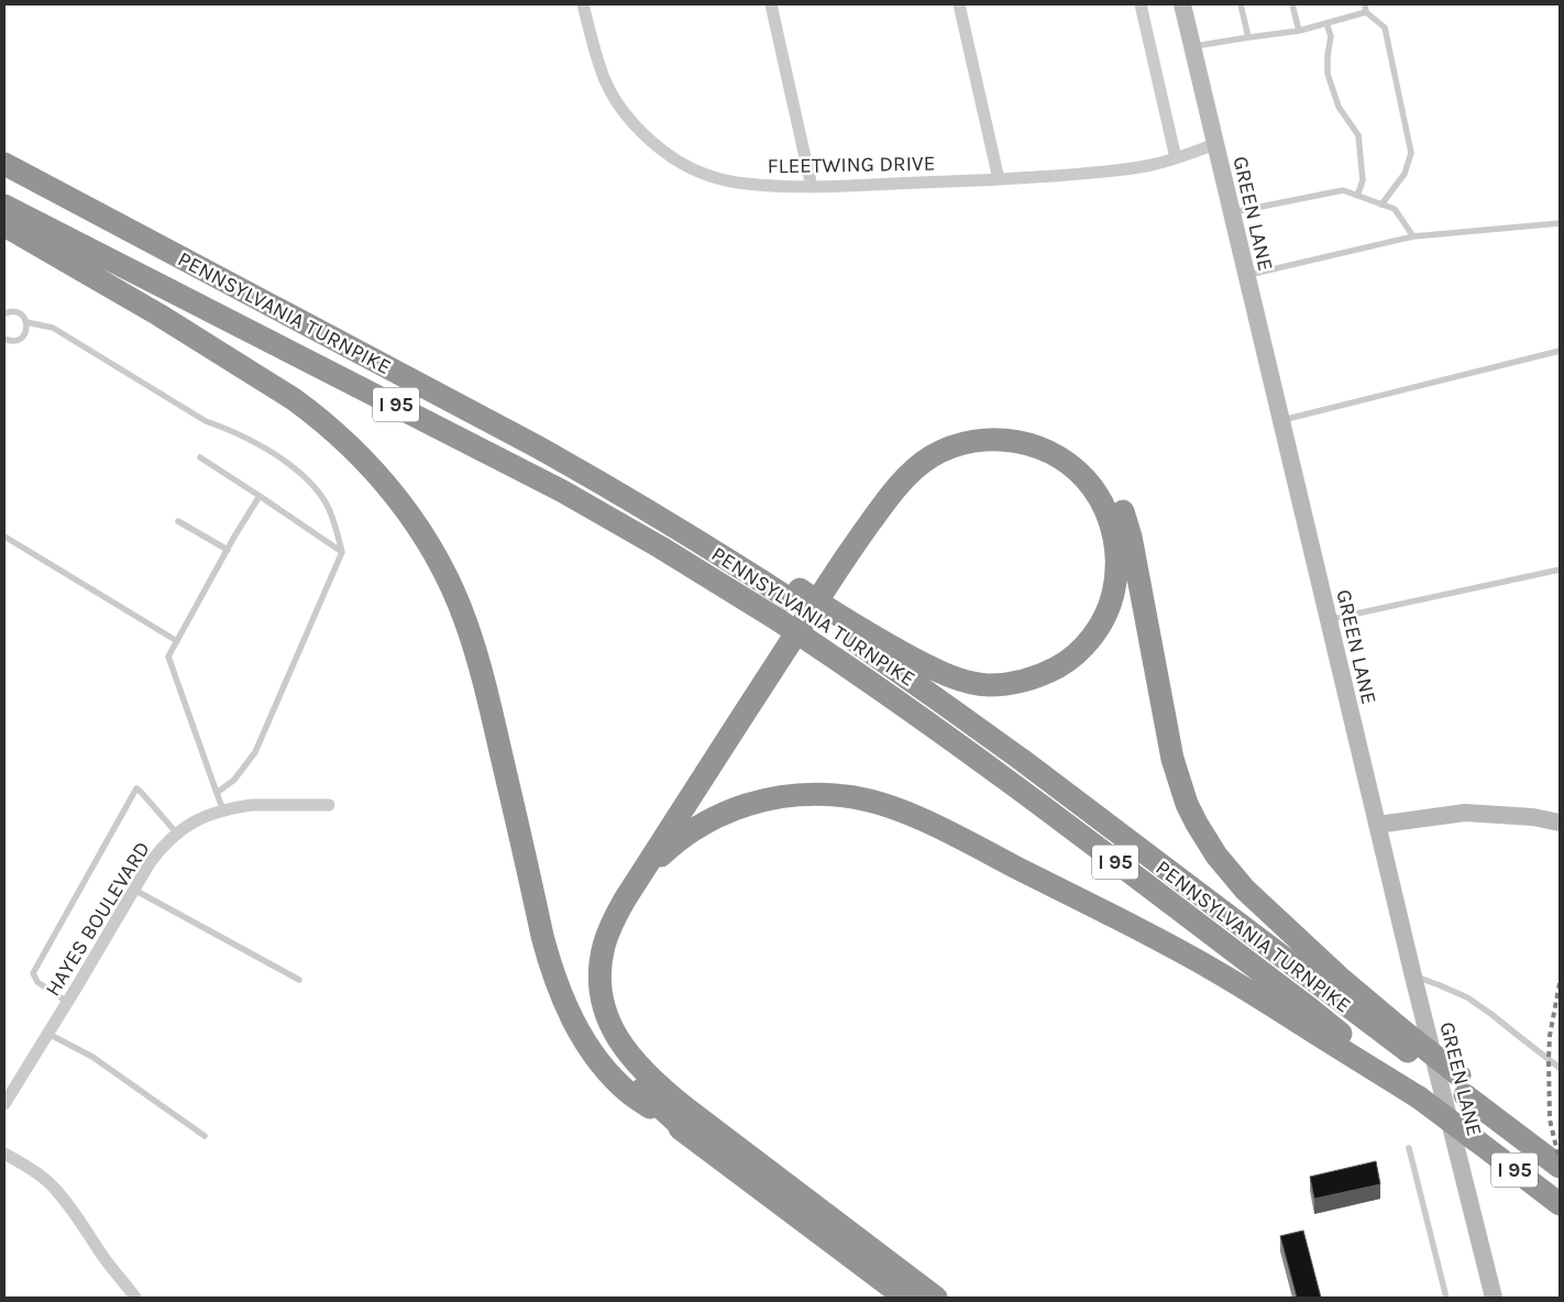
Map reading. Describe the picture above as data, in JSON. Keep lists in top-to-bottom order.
{
  "streets": {
    "highway": ["PENNSYLVANIA TURNPIKE", "I 95"],
    "street": ["FLEETWING DRIVE", "GREEN LANE", "HAYES BOULEVARD"]
  },
  "crossings": [
    ["FLEETWING DRIVE", "GREEN LANE"]
  ]
}
